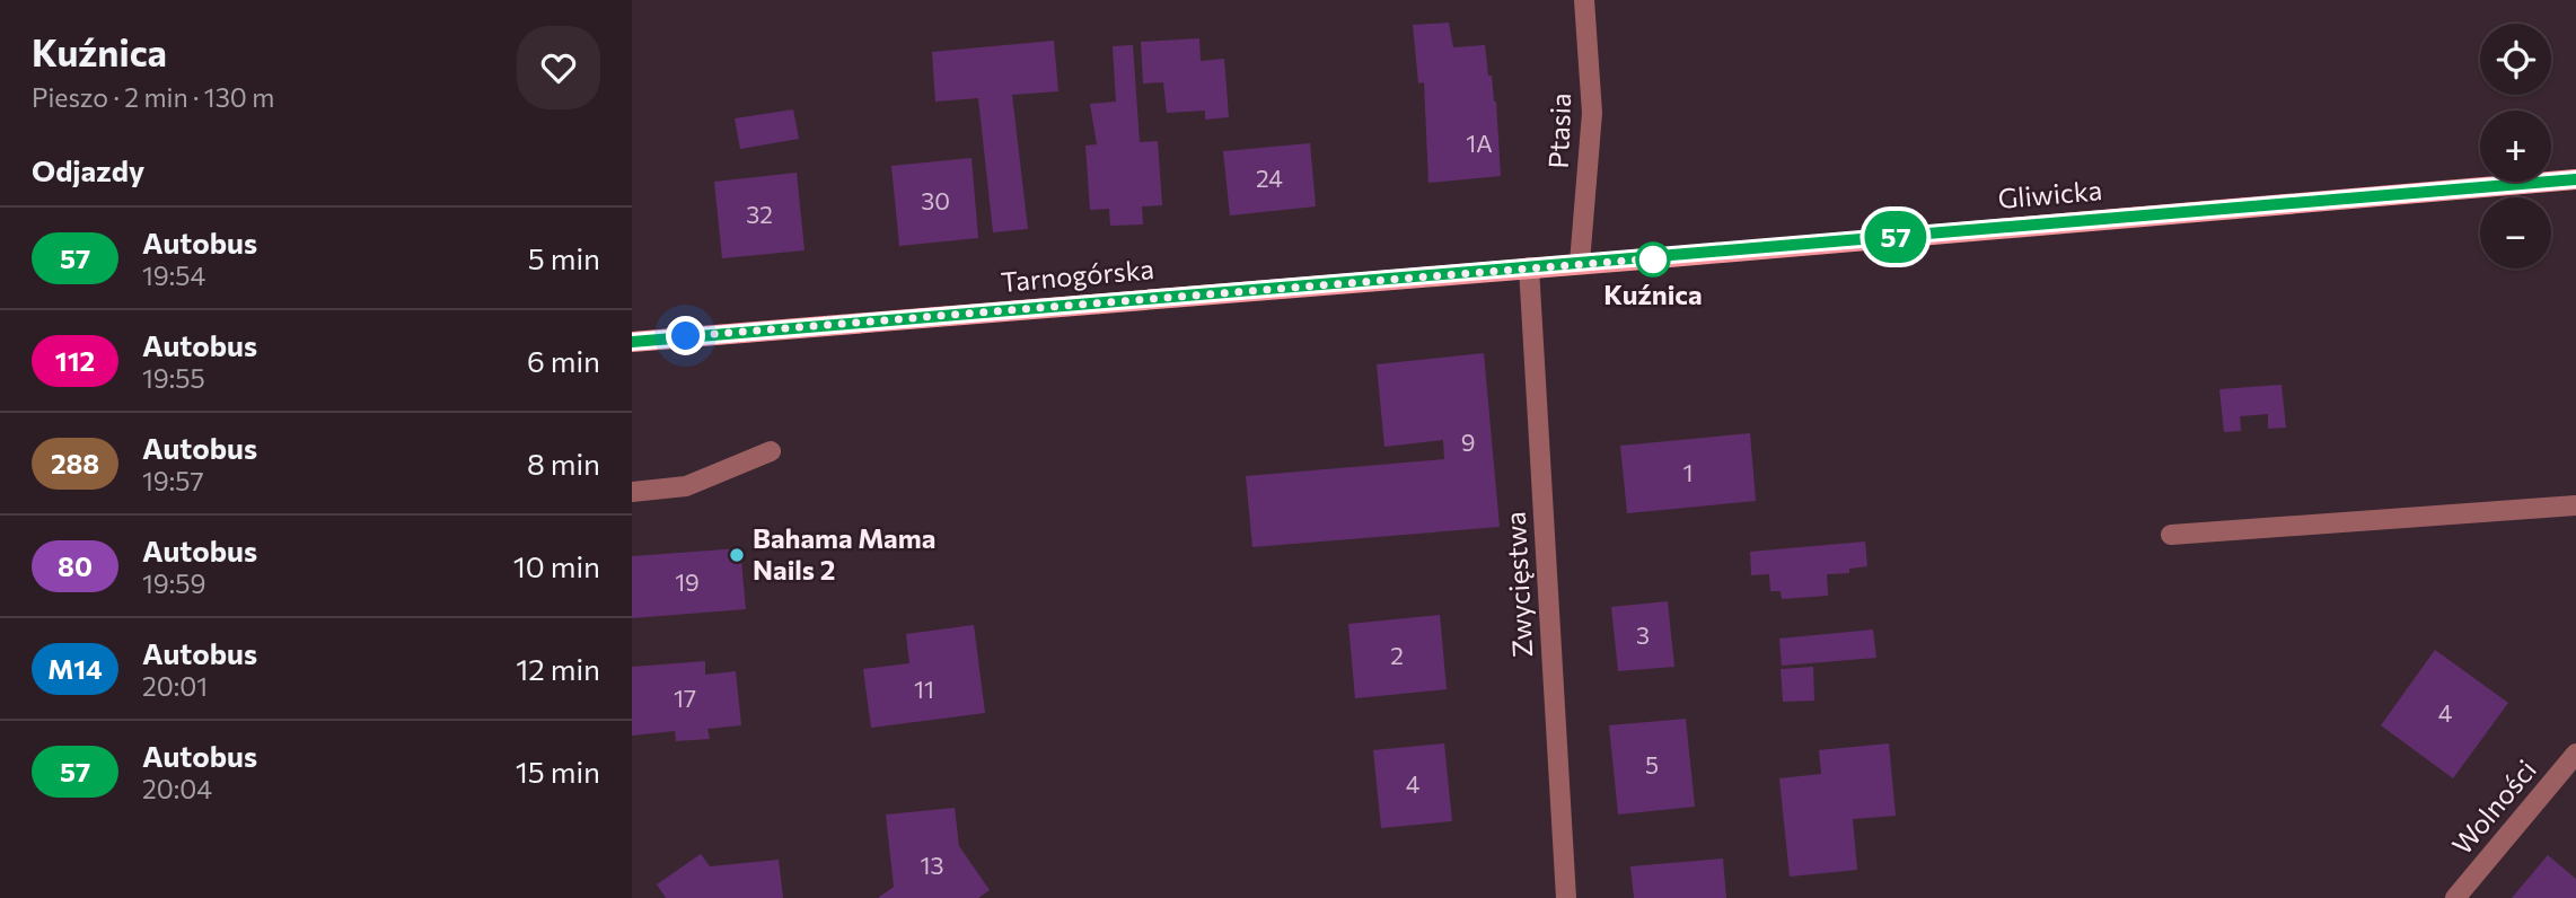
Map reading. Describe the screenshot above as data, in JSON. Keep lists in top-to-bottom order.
{
  "streets": {
    "main road": ["Gliwicka", "Tarnogórska"],
    "street": ["Ptasia", "Zwycięstwa", "Wolności"]
  },
  "crossings": [
    ["Ptasia", "Gliwicka"],
    ["Gliwicka", "Tarnogórska"],
    ["Gliwicka", "Zwycięstwa"],
    ["Tarnogórska", "Zwycięstwa"]
  ],
  "places": ["Kuźnica", "Bahama Mama Nails 2"],
  "lines": ["bus line 57"],
  "house_numbers": [
    "1A",
    "24",
    "30",
    "32",
    "9",
    "1",
    "19",
    "3",
    "2",
    "11",
    "17",
    "4",
    "5",
    "4",
    "13"
  ],
  "page": {
    "heading": [
      ["Kuźnica", "Pieszo · 2 min · 130 m"],
      "Odjazdy"
    ],
    "on_map": "57",
    "map_buttons": ["+", "−"],
    "list": [
      {
        "mark": "57",
        "name": "Autobus",
        "note": "19:54",
        "value": "5 min"
      },
      {
        "mark": "112",
        "name": "Autobus",
        "note": "19:55",
        "value": "6 min"
      },
      {
        "mark": "288",
        "name": "Autobus",
        "note": "19:57",
        "value": "8 min"
      },
      {
        "mark": "80",
        "name": "Autobus",
        "note": "19:59",
        "value": "10 min"
      },
      {
        "mark": "M14",
        "name": "Autobus",
        "note": "20:01",
        "value": "12 min"
      },
      {
        "mark": "57",
        "name": "Autobus",
        "note": "20:04",
        "value": "15 min"
      }
    ]
  }
}
